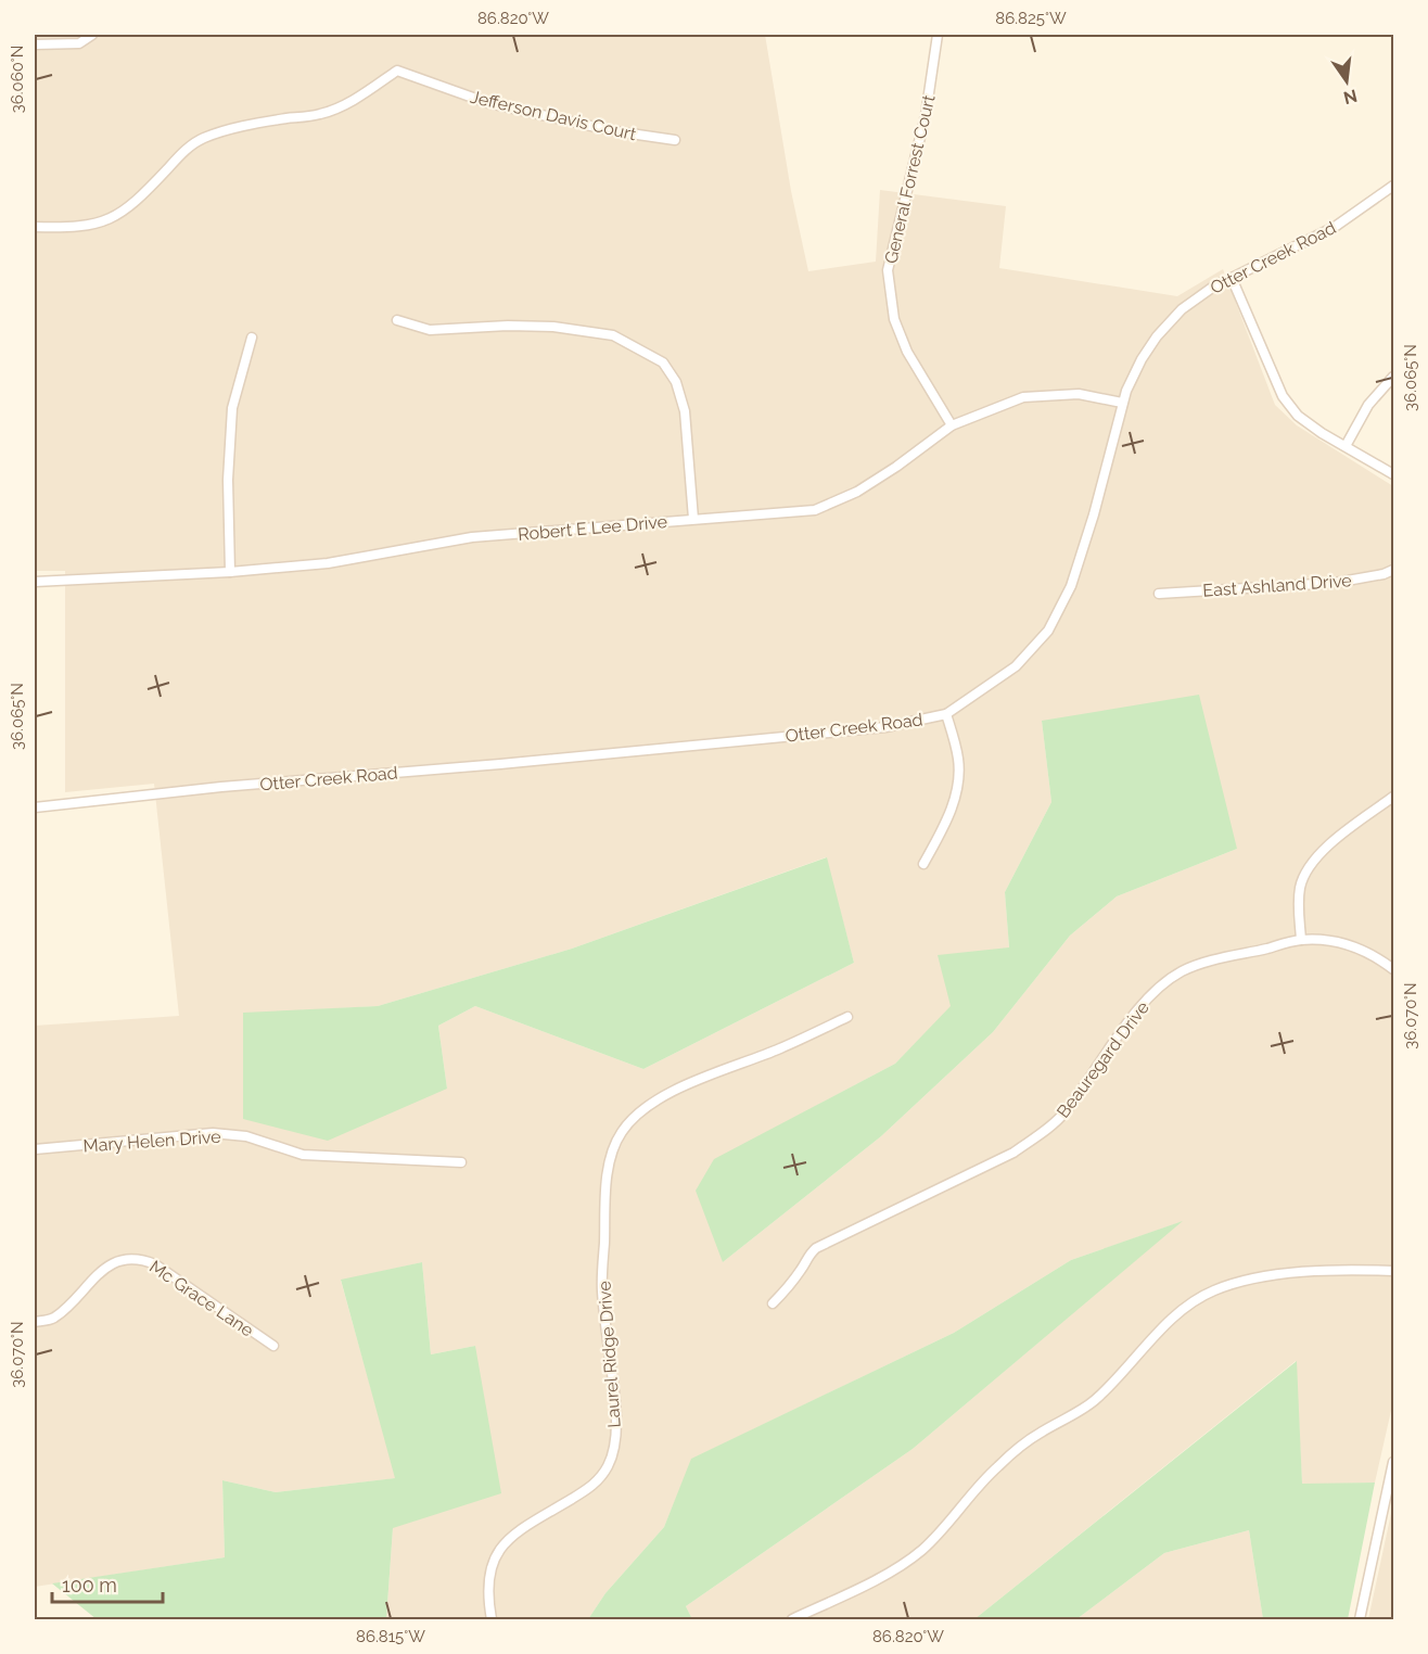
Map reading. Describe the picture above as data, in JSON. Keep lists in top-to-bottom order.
{
  "streets": {
    "street": [
      "Jefferson Davis Court",
      "General Forrest Court",
      "Otter Creek Road",
      "Robert E Lee Drive",
      "East Ashland Drive",
      "Beauregard Drive",
      "Mary Helen Drive",
      "Mc Grace Lane",
      "Laurel Ridge Drive"
    ]
  },
  "crossings": [
    ["General Forrest Court", "Robert E Lee Drive"],
    ["Otter Creek Road", "Robert E Lee Drive"]
  ],
  "scale_bar": "100 m",
  "north": "bottom",
  "coordinates": [
    "86.820°W",
    "86.825°W",
    "36.060°N",
    "36.065°N",
    "36.070°N",
    "86.815°W"
  ]
}
